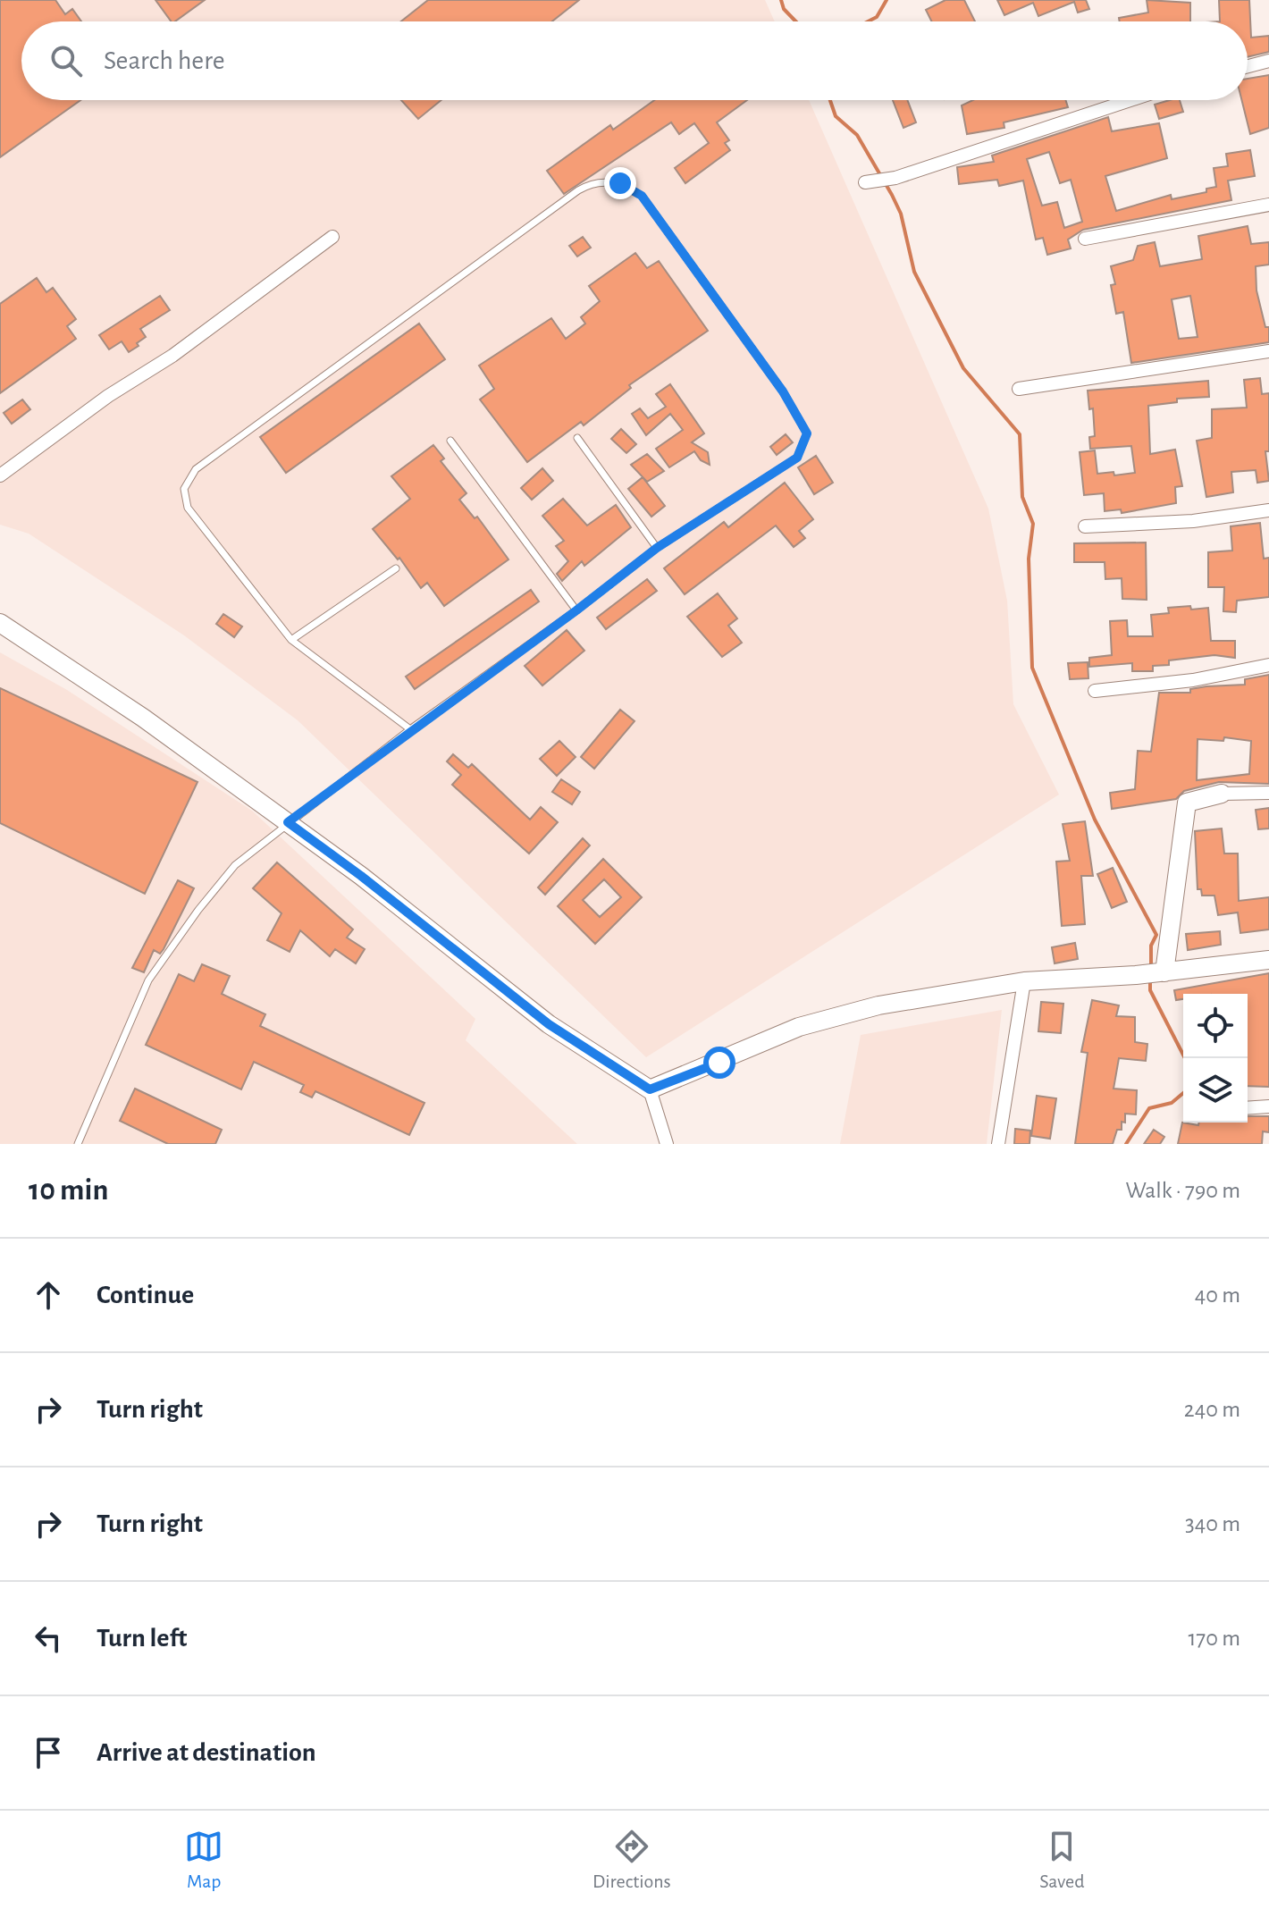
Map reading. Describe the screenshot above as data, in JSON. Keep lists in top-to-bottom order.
{
  "page": {
    "search": "Search here",
    "heading": ["10 min", "Walk · 790 m"],
    "list": [
      ["Continue", "40 m"],
      ["Turn right", "240 m"],
      ["Turn right", "340 m"],
      ["Turn left", "170 m"],
      "Arrive at destination"
    ],
    "nav": ["Map", "Directions", "Saved"]
  }
}
